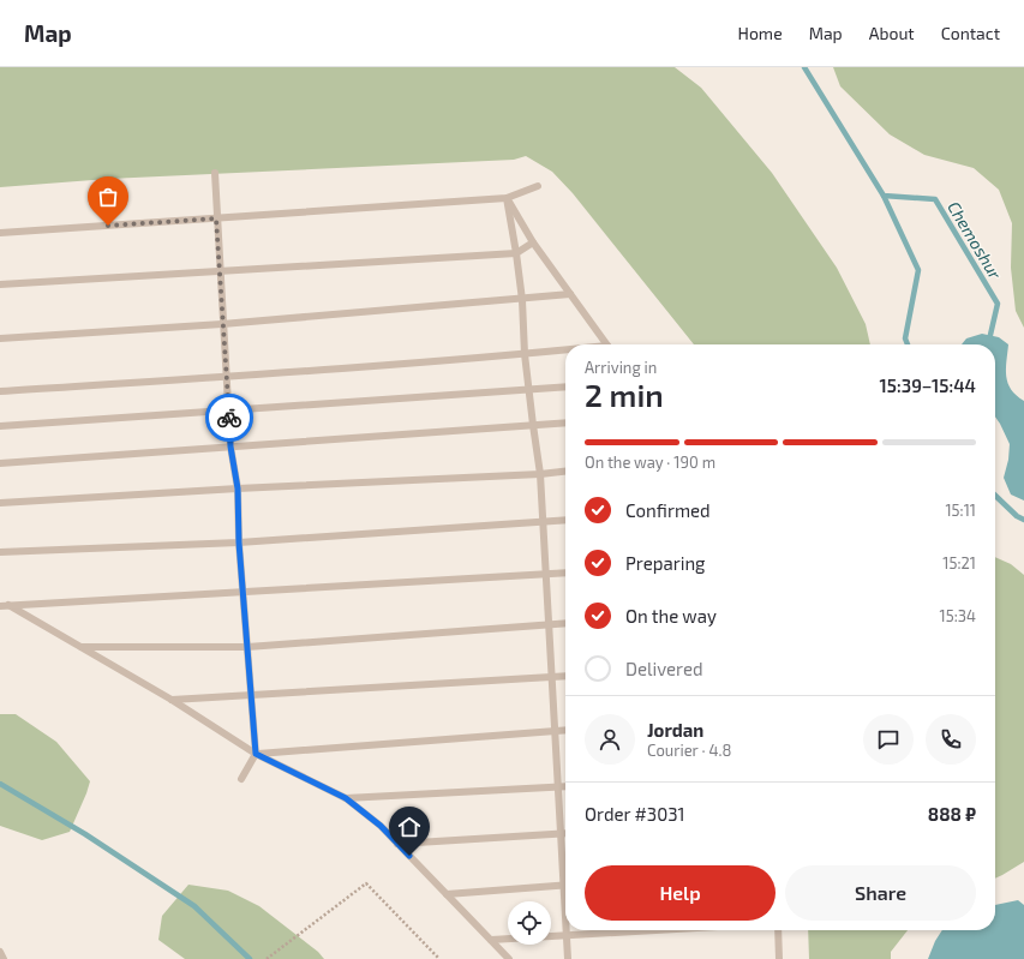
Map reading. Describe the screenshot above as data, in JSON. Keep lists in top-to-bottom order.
{
  "water": ["Chemoshur"],
  "page": {
    "header": "Map",
    "nav": [
      "Home",
      "Map",
      "About",
      "Contact"
    ],
    "heading": ["2 min", "Arriving in", "15:39–15:44"],
    "panel": [
      "Jordan",
      "Courier · 4.8",
      "Order #3031",
      "888 ₽"
    ],
    "bar": "On the way · 190 m",
    "list": [
      ["Confirmed", "15:11"],
      ["Preparing", "15:21"],
      ["On the way", "15:34"],
      "Delivered"
    ],
    "buttons": ["Help", "Share"]
  }
}
